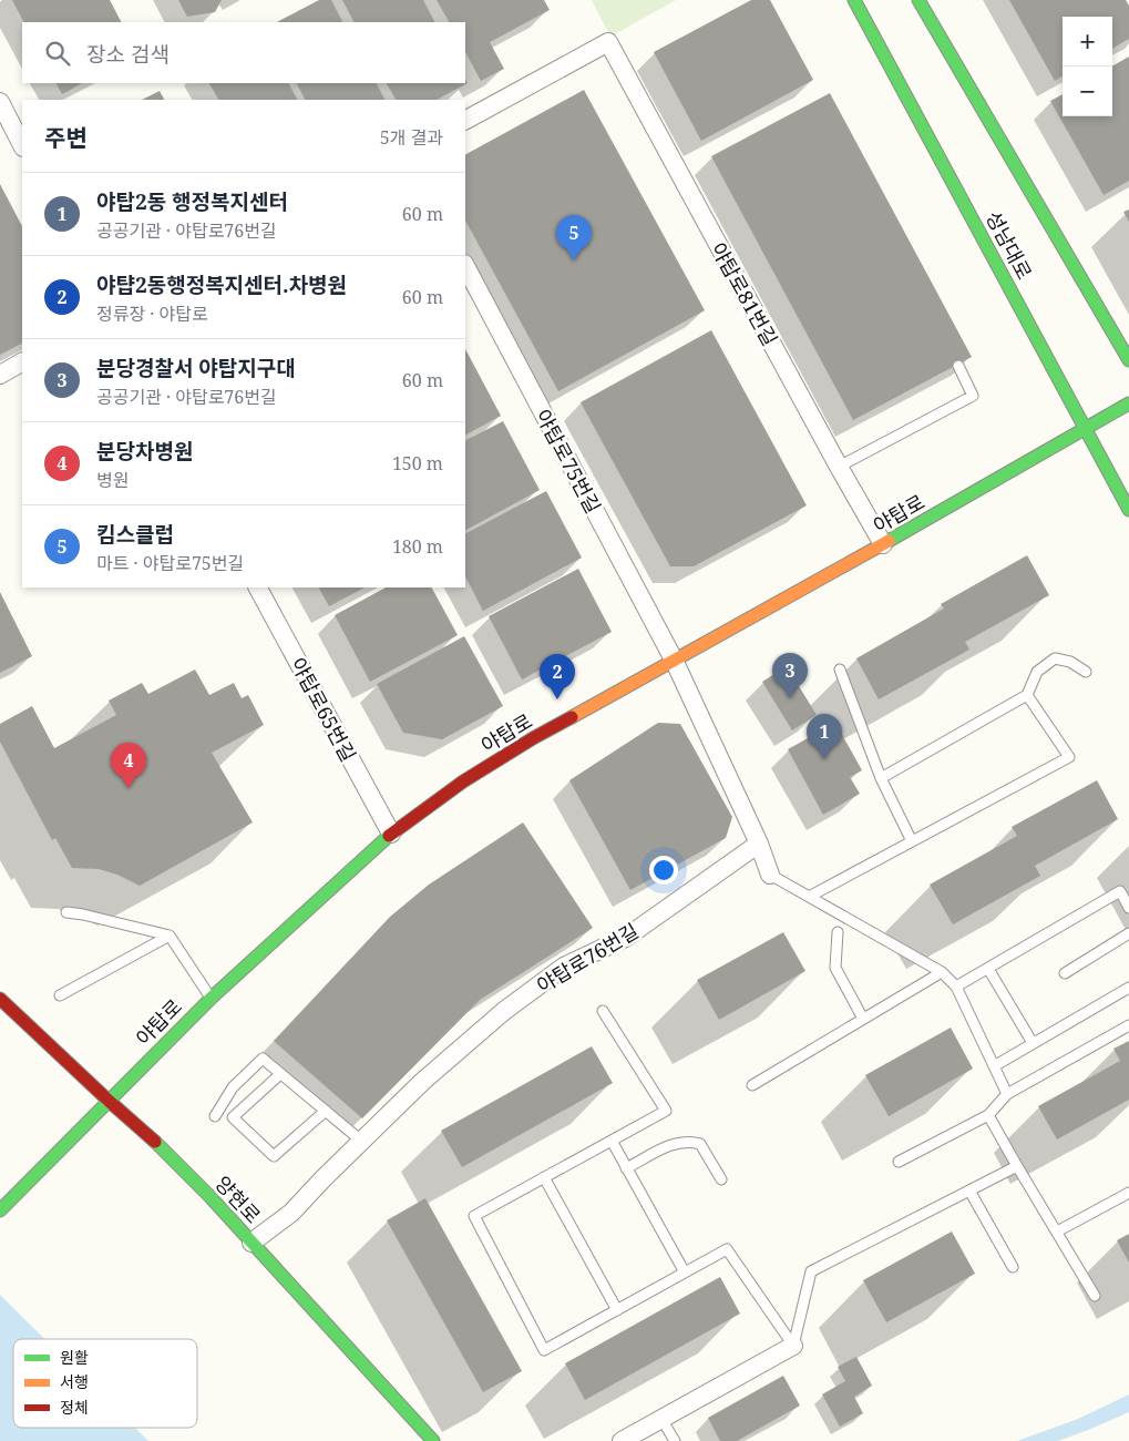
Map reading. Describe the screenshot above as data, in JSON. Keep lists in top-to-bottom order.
{
  "streets": {
    "main road": ["성남대로", "야탑로", "양현로"],
    "street": [
      "야탑로81번길",
      "야탑로75번길",
      "야탑로65번길",
      "야탑로76번길"
    ]
  },
  "crossings": [
    ["성남대로", "야탑로"],
    ["야탑로81번길", "야탑로"],
    ["야탑로75번길", "야탑로"],
    ["야탑로", "야탑로65번길"],
    ["야탑로", "양현로"],
    ["야탑로76번길", "양현로"]
  ],
  "legend": ["원활", "서행", "정체"],
  "page": {
    "map_buttons": ["+", "−"],
    "search": "장소 검색",
    "heading": ["주변", "5개 결과"],
    "list": [
      {
        "mark": "1",
        "name": "야탑2동 행정복지센터",
        "note": "공공기관 · 야탑로76번길",
        "value": "60 m"
      },
      {
        "mark": "2",
        "name": "야턉2동행정복지센터.차병원",
        "note": "정류장 · 야탑로",
        "value": "60 m"
      },
      {
        "mark": "3",
        "name": "분당경찰서 야탑지구대",
        "note": "공공기관 · 야탑로76번길",
        "value": "60 m"
      },
      {
        "mark": "4",
        "name": "분당차병원",
        "note": "병원",
        "value": "150 m"
      },
      {
        "mark": "5",
        "name": "킴스클럽",
        "note": "마트 · 야탑로75번길",
        "value": "180 m"
      }
    ],
    "pins": [
      "5",
      "3",
      "2",
      "1",
      "4"
    ]
  }
}
